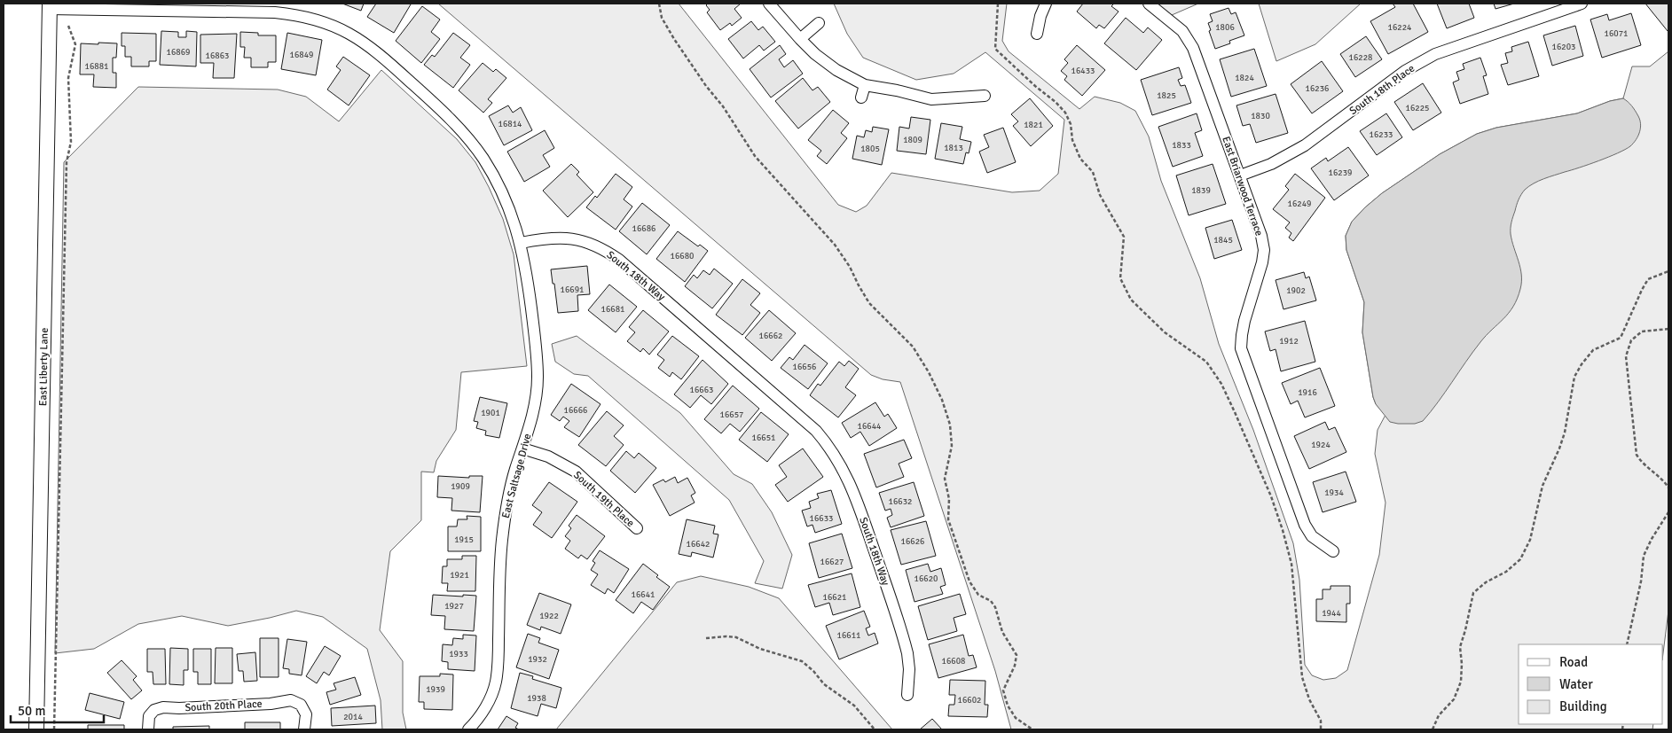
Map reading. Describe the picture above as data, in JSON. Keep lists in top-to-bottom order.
{
  "streets": {
    "street": [
      "South 18th Place",
      "East Briarwood Terrace",
      "South 18th Way",
      "East Liberty Lane",
      "East Saltsage Drive",
      "South 19th Place",
      "South 20th Place"
    ]
  },
  "crossings": [
    ["South 18th Place", "East Briarwood Terrace"],
    ["South 18th Way", "East Saltsage Drive"],
    ["East Saltsage Drive", "South 19th Place"]
  ],
  "house_numbers": [
    "1806",
    "16224",
    "16071",
    "16203",
    "16869",
    "16849",
    "16863",
    "16228",
    "16881",
    "16433",
    "1824",
    "16236",
    "1825",
    "16225",
    "1830",
    "16814",
    "1821",
    "16233",
    "1809",
    "1833",
    "1813",
    "1805",
    "16239",
    "1839",
    "16249",
    "16686",
    "1845",
    "16680",
    "16691",
    "1902",
    "16681",
    "16662",
    "1912",
    "16656",
    "16663",
    "1916",
    "16666",
    "1901",
    "16657",
    "16644",
    "16651",
    "1924",
    "1909",
    "1934",
    "16632",
    "16633",
    "1915",
    "16626",
    "16642",
    "16627",
    "1921",
    "16620",
    "16641",
    "16621",
    "1927",
    "1944",
    "1922",
    "16611",
    "1933",
    "1932",
    "16608",
    "1939",
    "1938",
    "16602",
    "2014"
  ],
  "legend": ["Road", "Water", "Building"],
  "scale_bar": "50 m"
}
